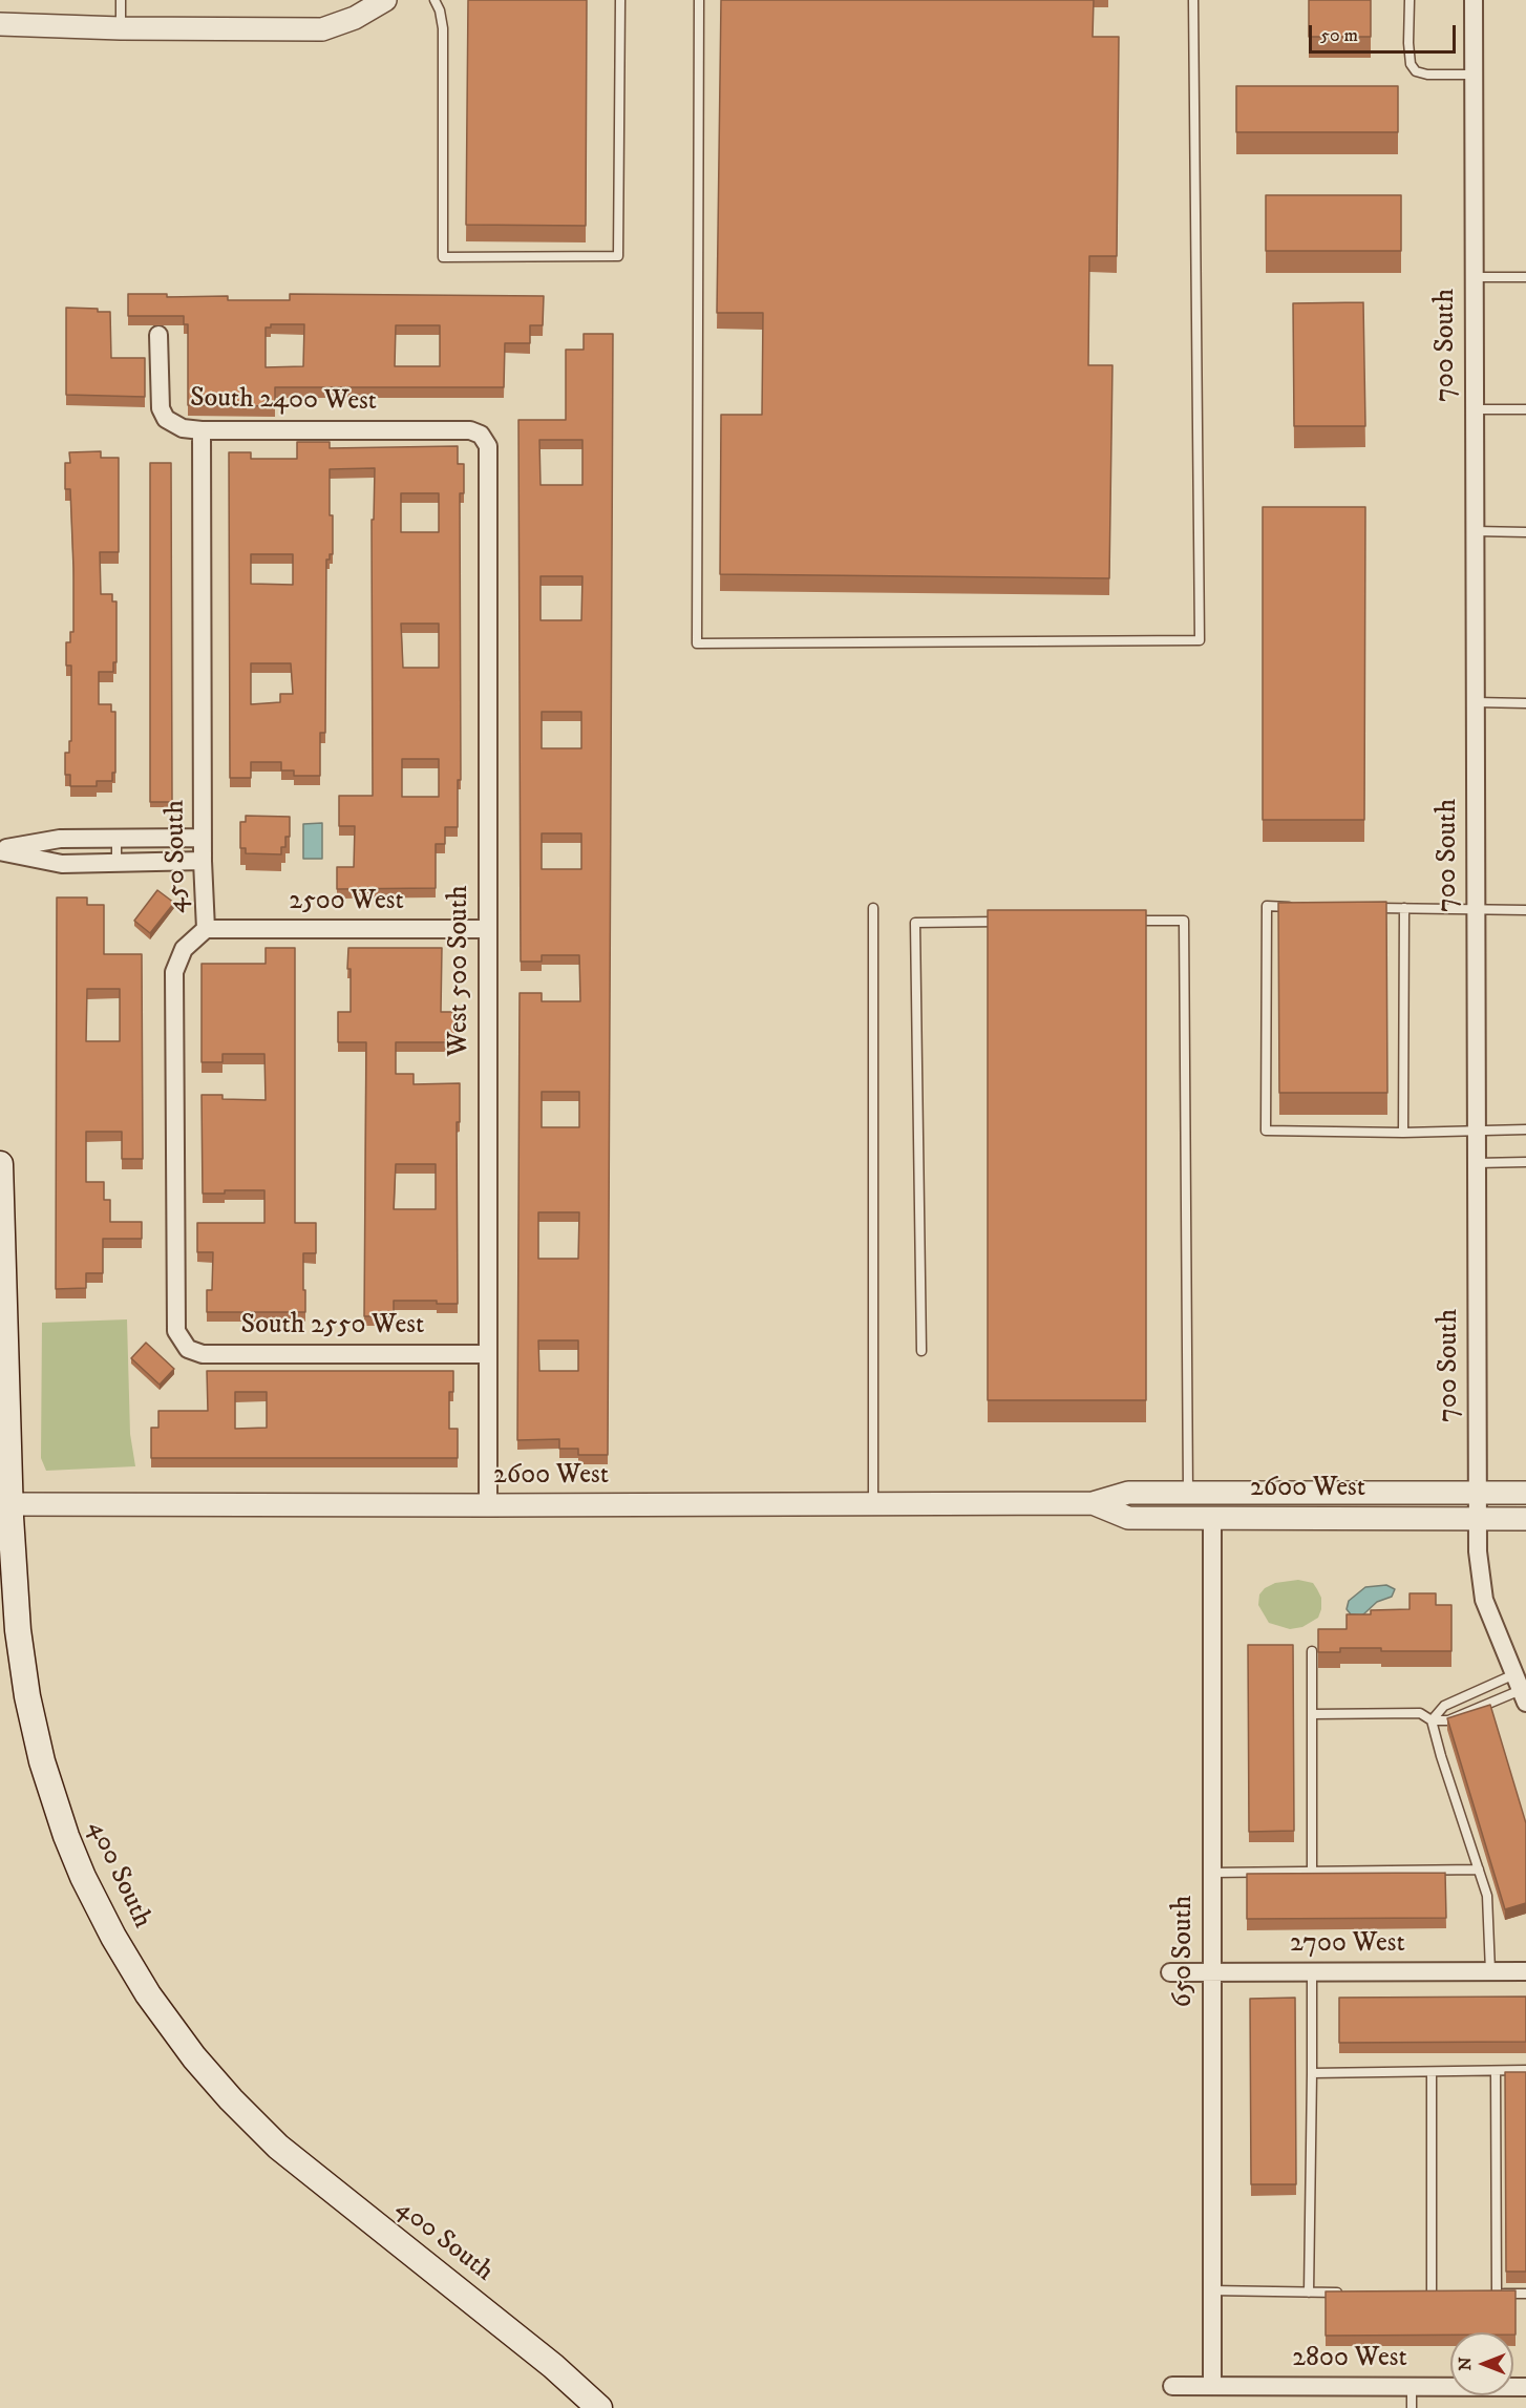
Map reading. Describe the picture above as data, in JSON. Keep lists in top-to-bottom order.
{
  "streets": {
    "main road": ["400 South"],
    "street": [
      "700 South",
      "South 2400 West",
      "450 South",
      "2500 West",
      "West 500 South",
      "South 2550 West",
      "2600 West",
      "2700 West",
      "650 South",
      "2800 West"
    ]
  },
  "crossings": [
    ["700 South", "2600 West"],
    ["South 2400 West", "450 South"],
    ["South 2400 West", "West 500 South"],
    ["450 South", "2500 West"],
    ["450 South", "South 2550 West"],
    ["2500 West", "West 500 South"],
    ["West 500 South", "South 2550 West"],
    ["West 500 South", "2600 West"],
    ["2600 West", "400 South"],
    ["2600 West", "650 South"],
    ["2700 West", "650 South"],
    ["650 South", "2800 West"]
  ],
  "scale_bar": "50 m",
  "north": "left"
}
